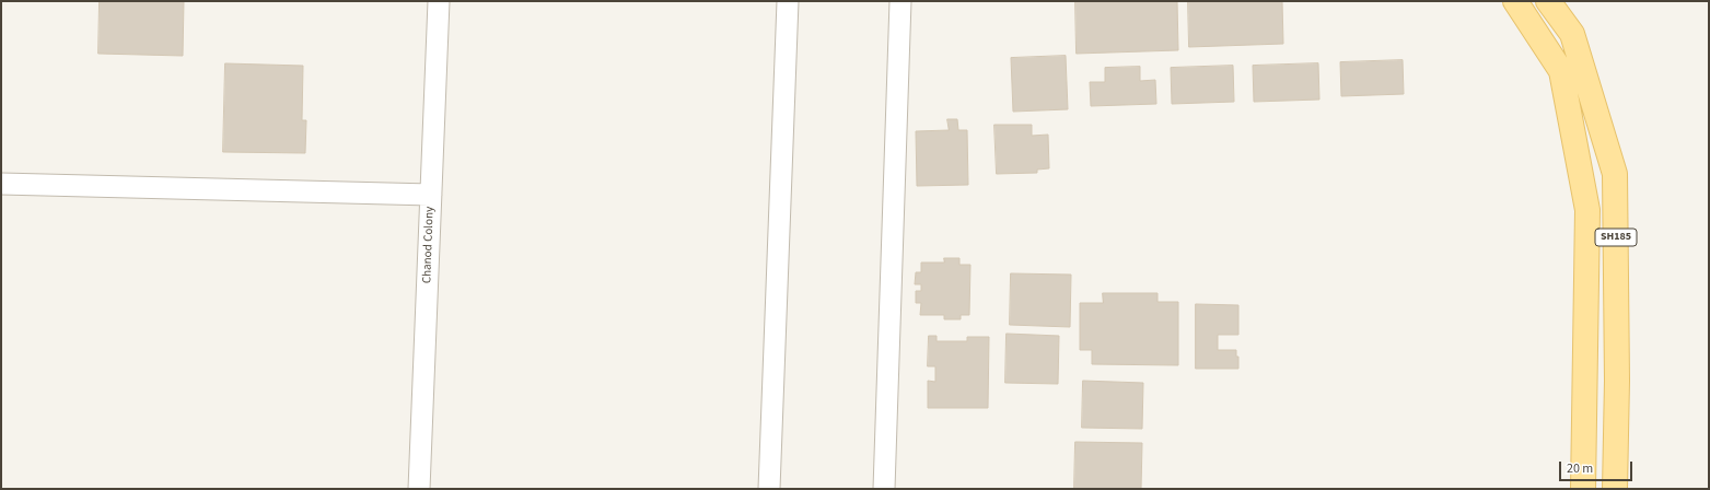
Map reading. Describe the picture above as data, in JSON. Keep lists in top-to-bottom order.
{
  "streets": {
    "main road": ["SH185"],
    "street": ["Chanod Colony"]
  },
  "scale_bar": "20 m"
}
